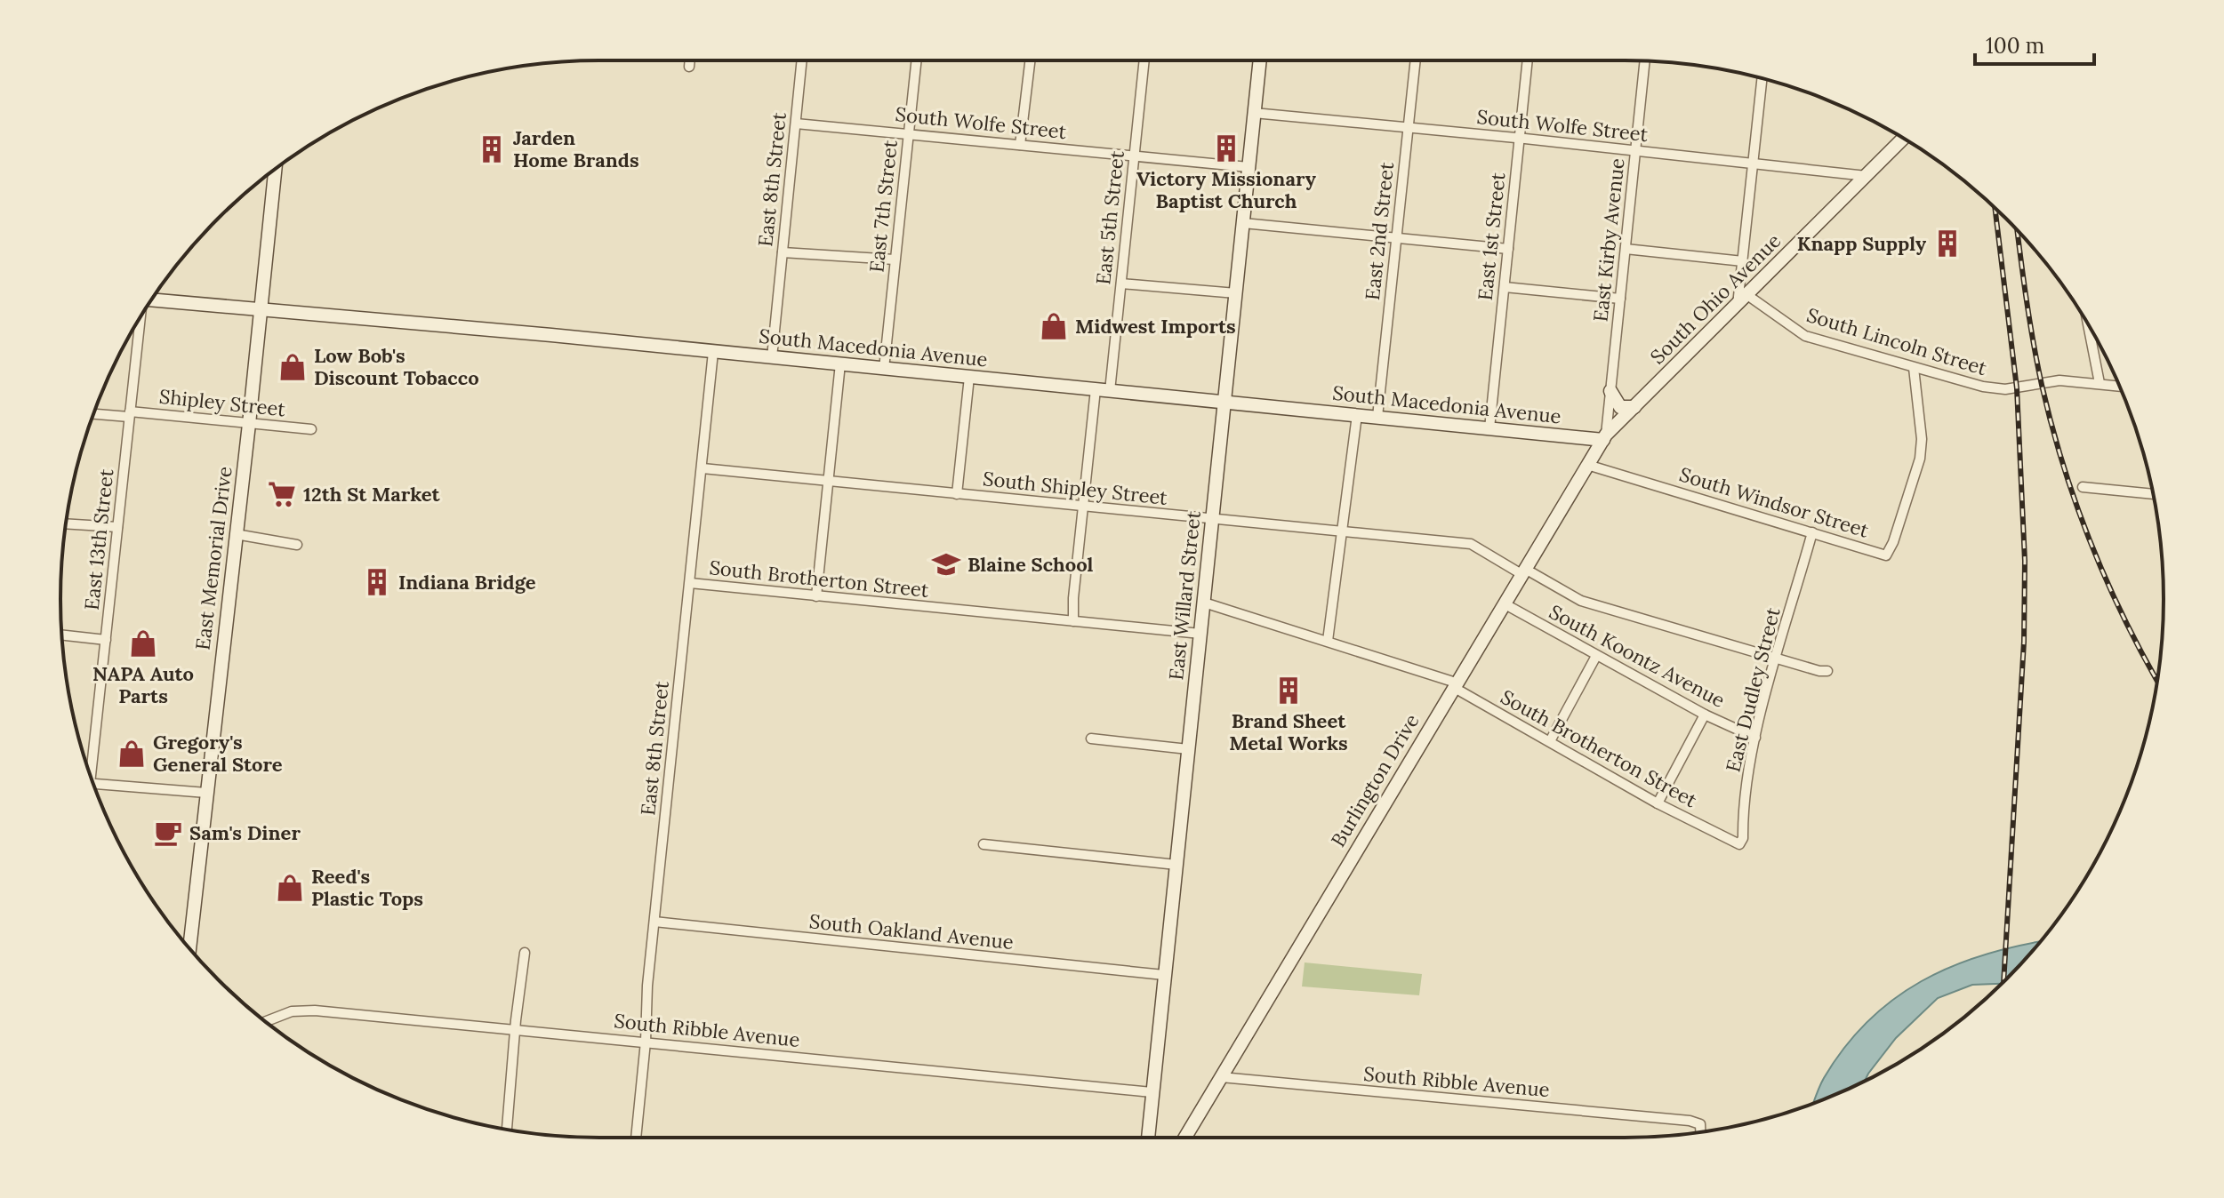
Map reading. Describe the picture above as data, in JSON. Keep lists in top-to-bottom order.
{
  "streets": {
    "street": [
      "South Wolfe Street",
      "East 8th Street",
      "East 7th Street",
      "East 5th Street",
      "East 2nd Street",
      "East 1st Street",
      "East Kirby Avenue",
      "South Ohio Avenue",
      "South Lincoln Street",
      "South Macedonia Avenue",
      "Shipley Street",
      "South Shipley Street",
      "South Windsor Street",
      "East 13th Street",
      "East Memorial Drive",
      "South Brotherton Street",
      "East Willard Street",
      "South Koontz Avenue",
      "East Dudley Street",
      "Burlington Drive",
      "South Oakland Avenue",
      "South Ribble Avenue"
    ]
  },
  "crossings": [
    ["South Wolfe Street", "East 8th Street"],
    ["South Wolfe Street", "East 7th Street"],
    ["South Wolfe Street", "East 5th Street"],
    ["South Wolfe Street", "East 2nd Street"],
    ["South Wolfe Street", "East 1st Street"],
    ["South Wolfe Street", "East Kirby Avenue"],
    ["South Wolfe Street", "South Ohio Avenue"],
    ["South Wolfe Street", "East Willard Street"],
    ["East 8th Street", "South Macedonia Avenue"],
    ["East 8th Street", "South Shipley Street"],
    ["East 8th Street", "South Brotherton Street"],
    ["East 8th Street", "South Oakland Avenue"],
    ["East 8th Street", "South Ribble Avenue"],
    ["East 7th Street", "South Macedonia Avenue"],
    ["East 5th Street", "South Macedonia Avenue"],
    ["East 2nd Street", "South Macedonia Avenue"],
    ["East 1st Street", "South Macedonia Avenue"],
    ["East Kirby Avenue", "South Ohio Avenue"],
    ["East Kirby Avenue", "South Macedonia Avenue"],
    ["East Kirby Avenue", "Burlington Drive"],
    ["South Ohio Avenue", "South Lincoln Street"],
    ["South Ohio Avenue", "South Macedonia Avenue"],
    ["South Ohio Avenue", "Burlington Drive"],
    ["South Lincoln Street", "South Windsor Street"],
    ["South Macedonia Avenue", "East Memorial Drive"],
    ["South Macedonia Avenue", "East Willard Street"],
    ["South Macedonia Avenue", "Burlington Drive"],
    ["Shipley Street", "East 13th Street"],
    ["Shipley Street", "East Memorial Drive"],
    ["South Shipley Street", "East Willard Street"],
    ["South Shipley Street", "East Dudley Street"],
    ["South Shipley Street", "Burlington Drive"],
    ["South Windsor Street", "East Dudley Street"],
    ["South Windsor Street", "Burlington Drive"],
    ["South Brotherton Street", "East Willard Street"],
    ["South Brotherton Street", "East Dudley Street"],
    ["South Brotherton Street", "Burlington Drive"],
    ["East Willard Street", "South Oakland Avenue"],
    ["East Willard Street", "South Ribble Avenue"],
    ["South Koontz Avenue", "East Dudley Street"],
    ["South Koontz Avenue", "Burlington Drive"],
    ["Burlington Drive", "South Ribble Avenue"]
  ],
  "places": {
    "building": [
      "Victory Missionary Baptist Church",
      "Jarden Home Brands",
      "Knapp Supply",
      "Indiana Bridge",
      "Brand Sheet Metal Works"
    ],
    "shop": [
      "Midwest Imports",
      "Low Bob's Discount Tobacco",
      "NAPA Auto Parts",
      "Gregory's General Store",
      "Reed's Plastic Tops"
    ],
    "supermarket": ["12th St Market"],
    "school or university": ["Blaine School"],
    "cafe": ["Sam's Diner"]
  },
  "scale_bar": "100 m"
}
